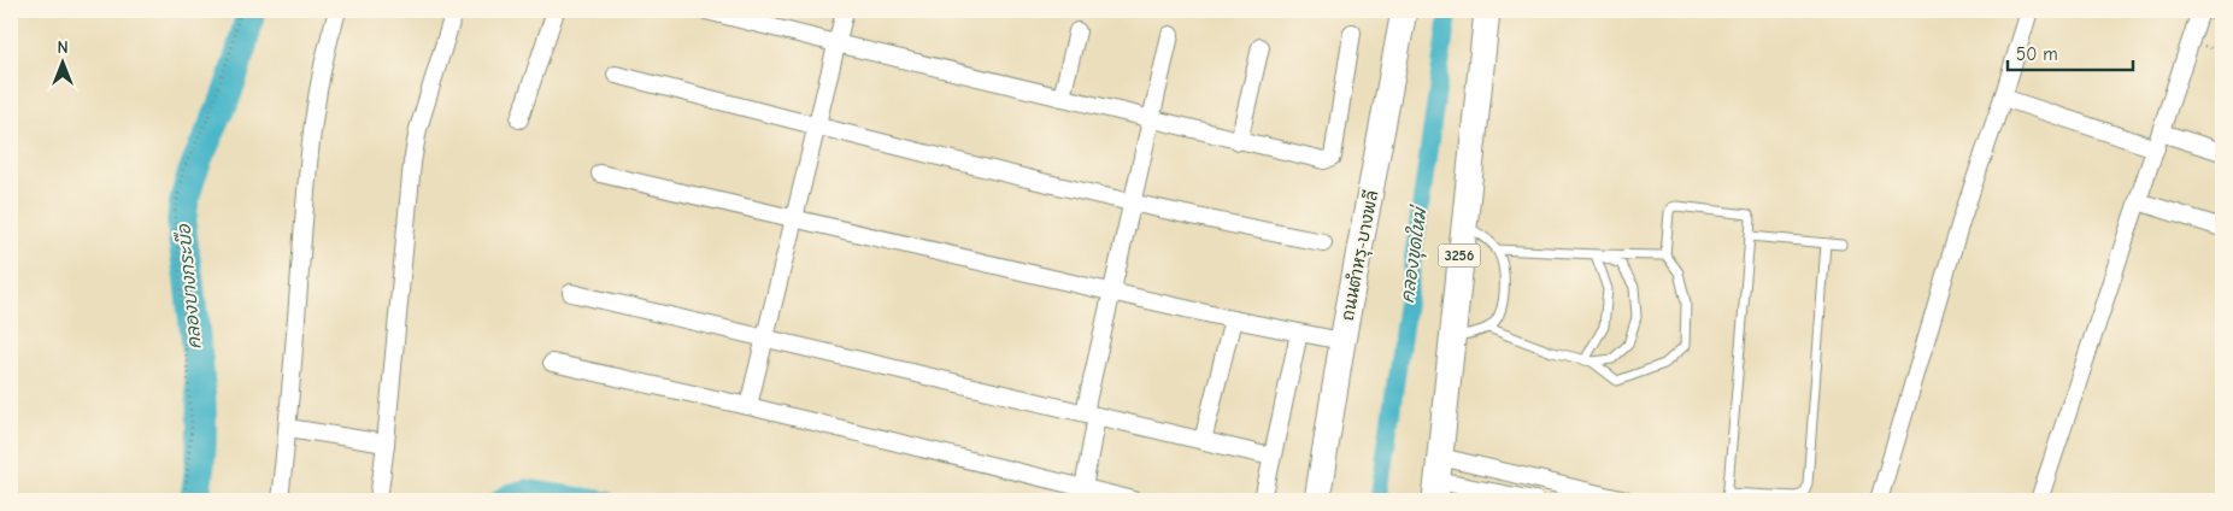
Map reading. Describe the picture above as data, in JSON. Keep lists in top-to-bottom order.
{
  "streets": {
    "main road": ["ถนนตำหรุ-บางพลี", "3256"]
  },
  "water": ["คลองขุดใหม่", "คลองบางกระบือ"],
  "scale_bar": "50 m",
  "north": "top"
}
